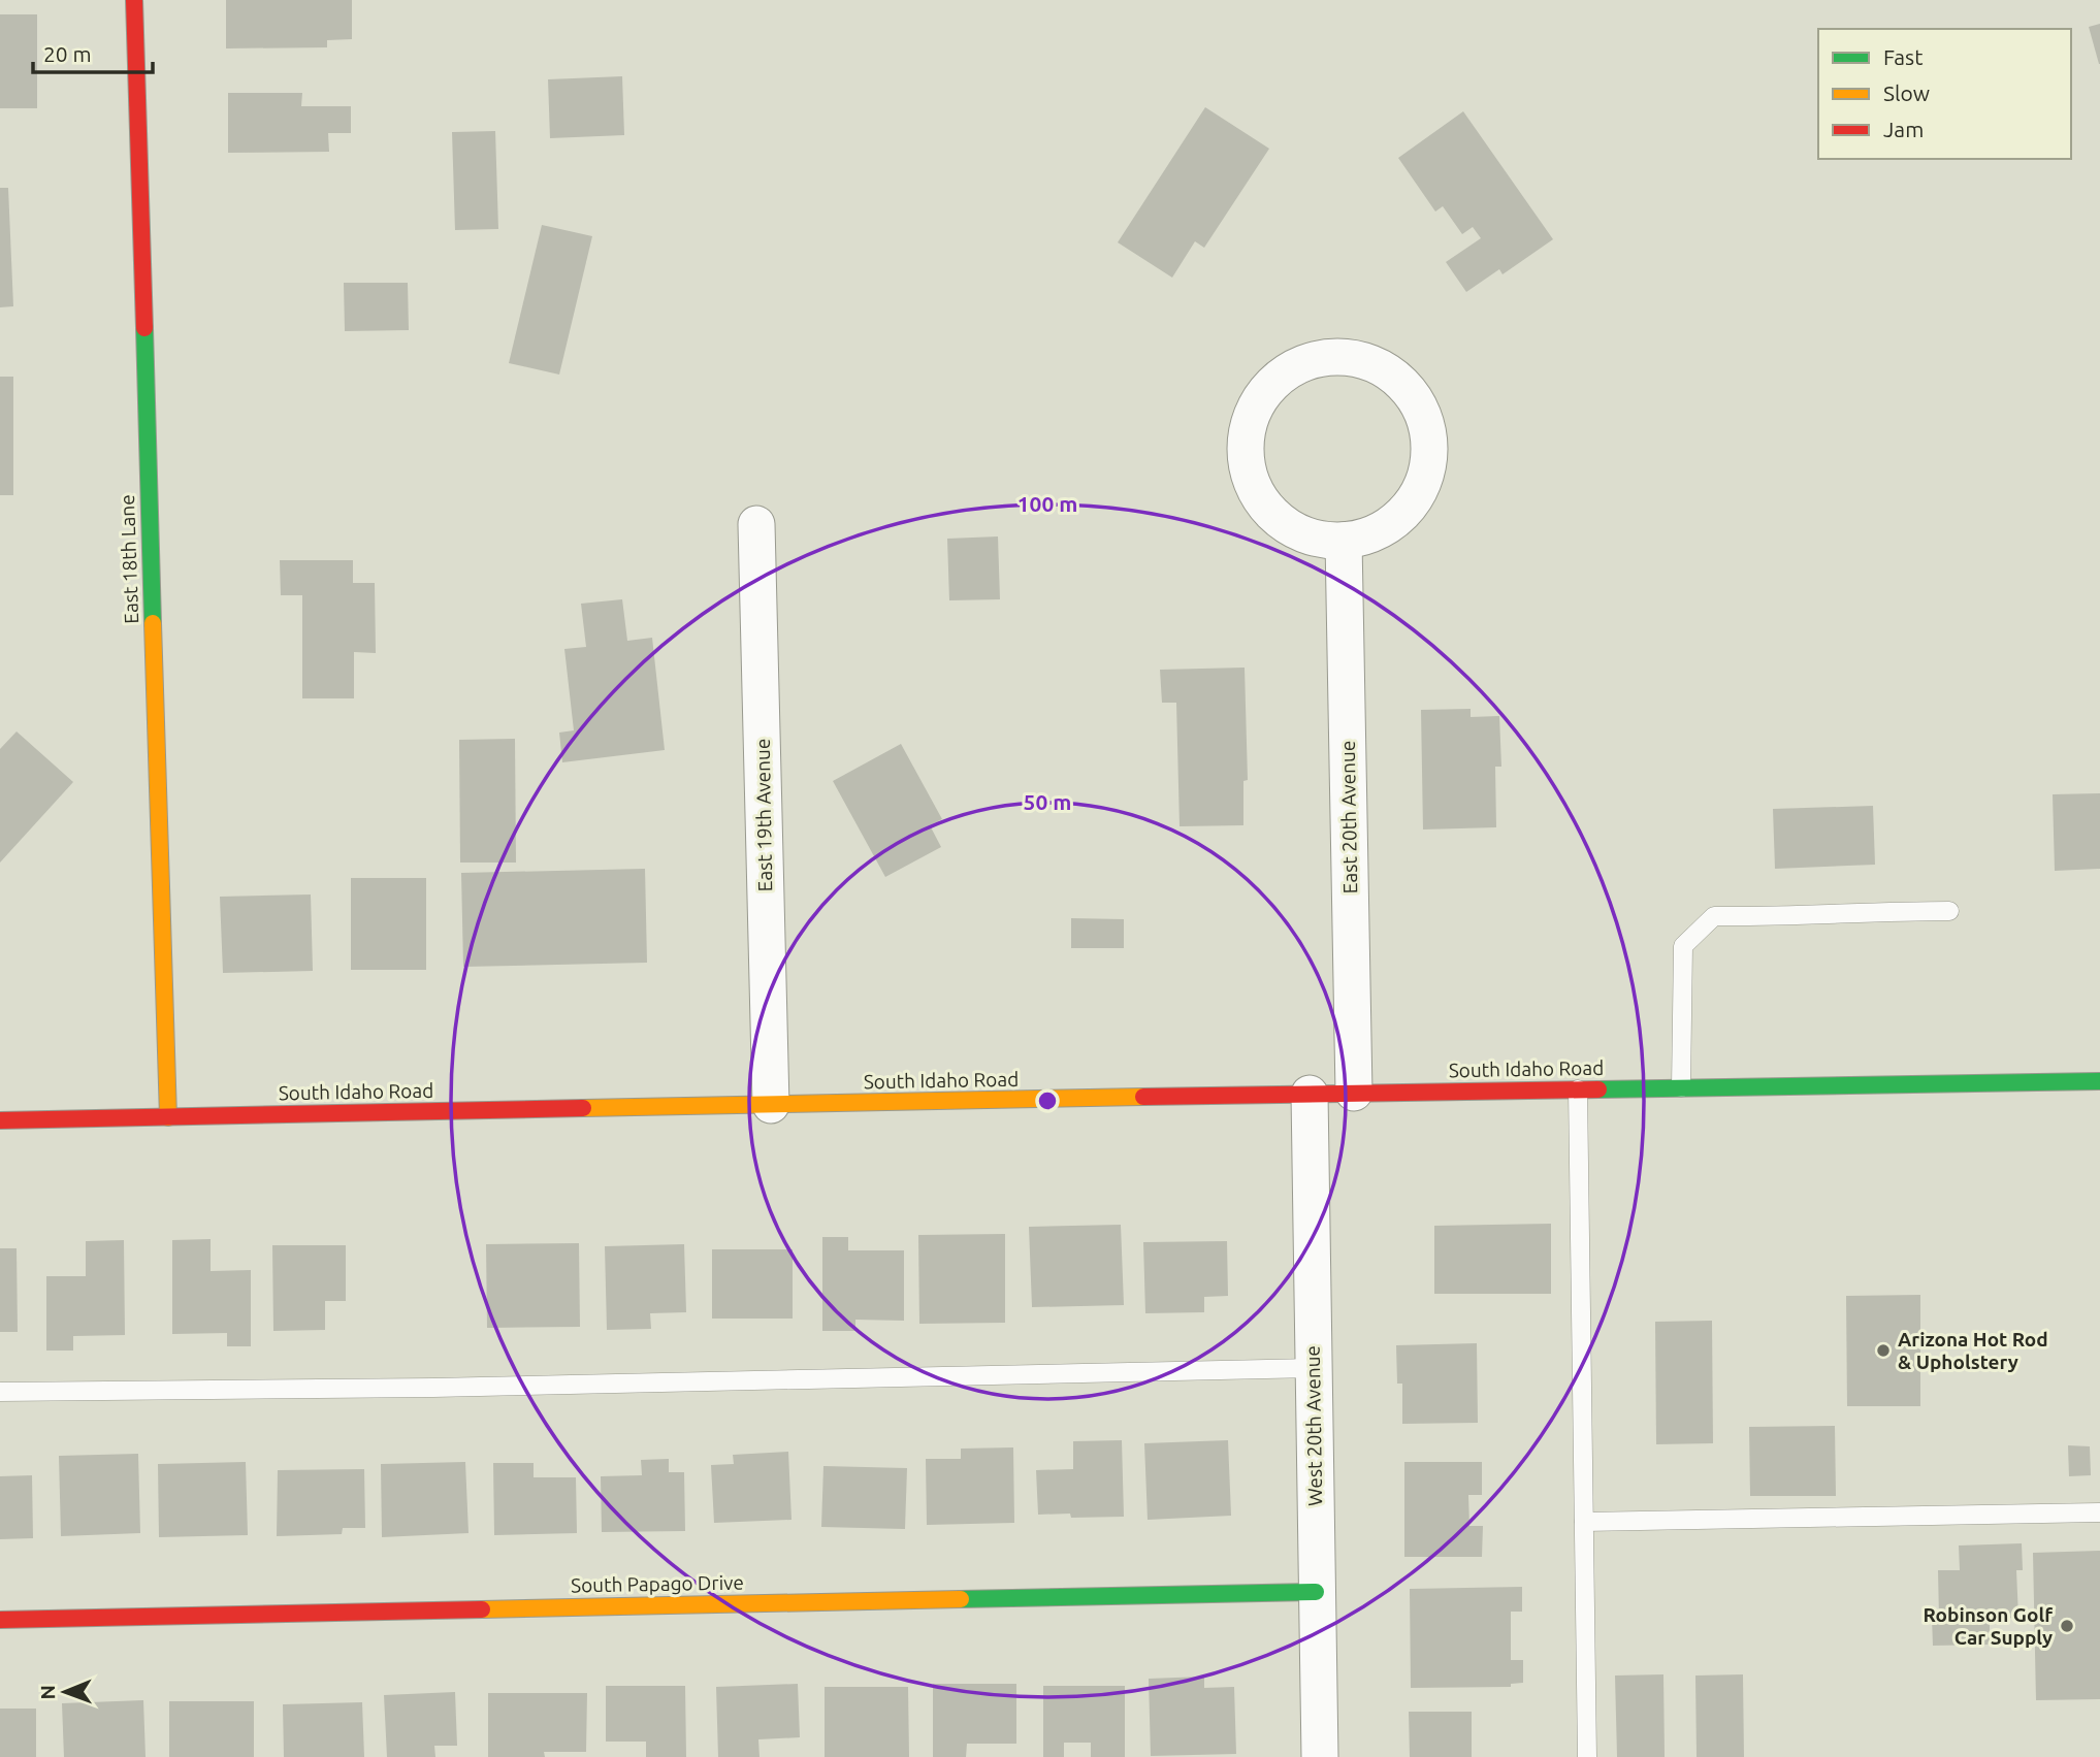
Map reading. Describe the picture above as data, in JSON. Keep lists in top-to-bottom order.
{
  "streets": {
    "street": [
      "East 18th Lane",
      "East 19th Avenue",
      "East 20th Avenue",
      "South Idaho Road",
      "West 20th Avenue",
      "South Papago Drive"
    ]
  },
  "crossings": [
    ["East 18th Lane", "South Idaho Road"],
    ["East 19th Avenue", "South Idaho Road"],
    ["East 20th Avenue", "South Idaho Road"],
    ["South Idaho Road", "West 20th Avenue"],
    ["West 20th Avenue", "South Papago Drive"]
  ],
  "places": ["Arizona Hot Rod & Upholstery", "Robinson Golf Car Supply"],
  "legend": ["Fast", "Slow", "Jam"],
  "scale_bar": "20 m",
  "north": "left",
  "rings": ["100 m", "50 m"]
}
